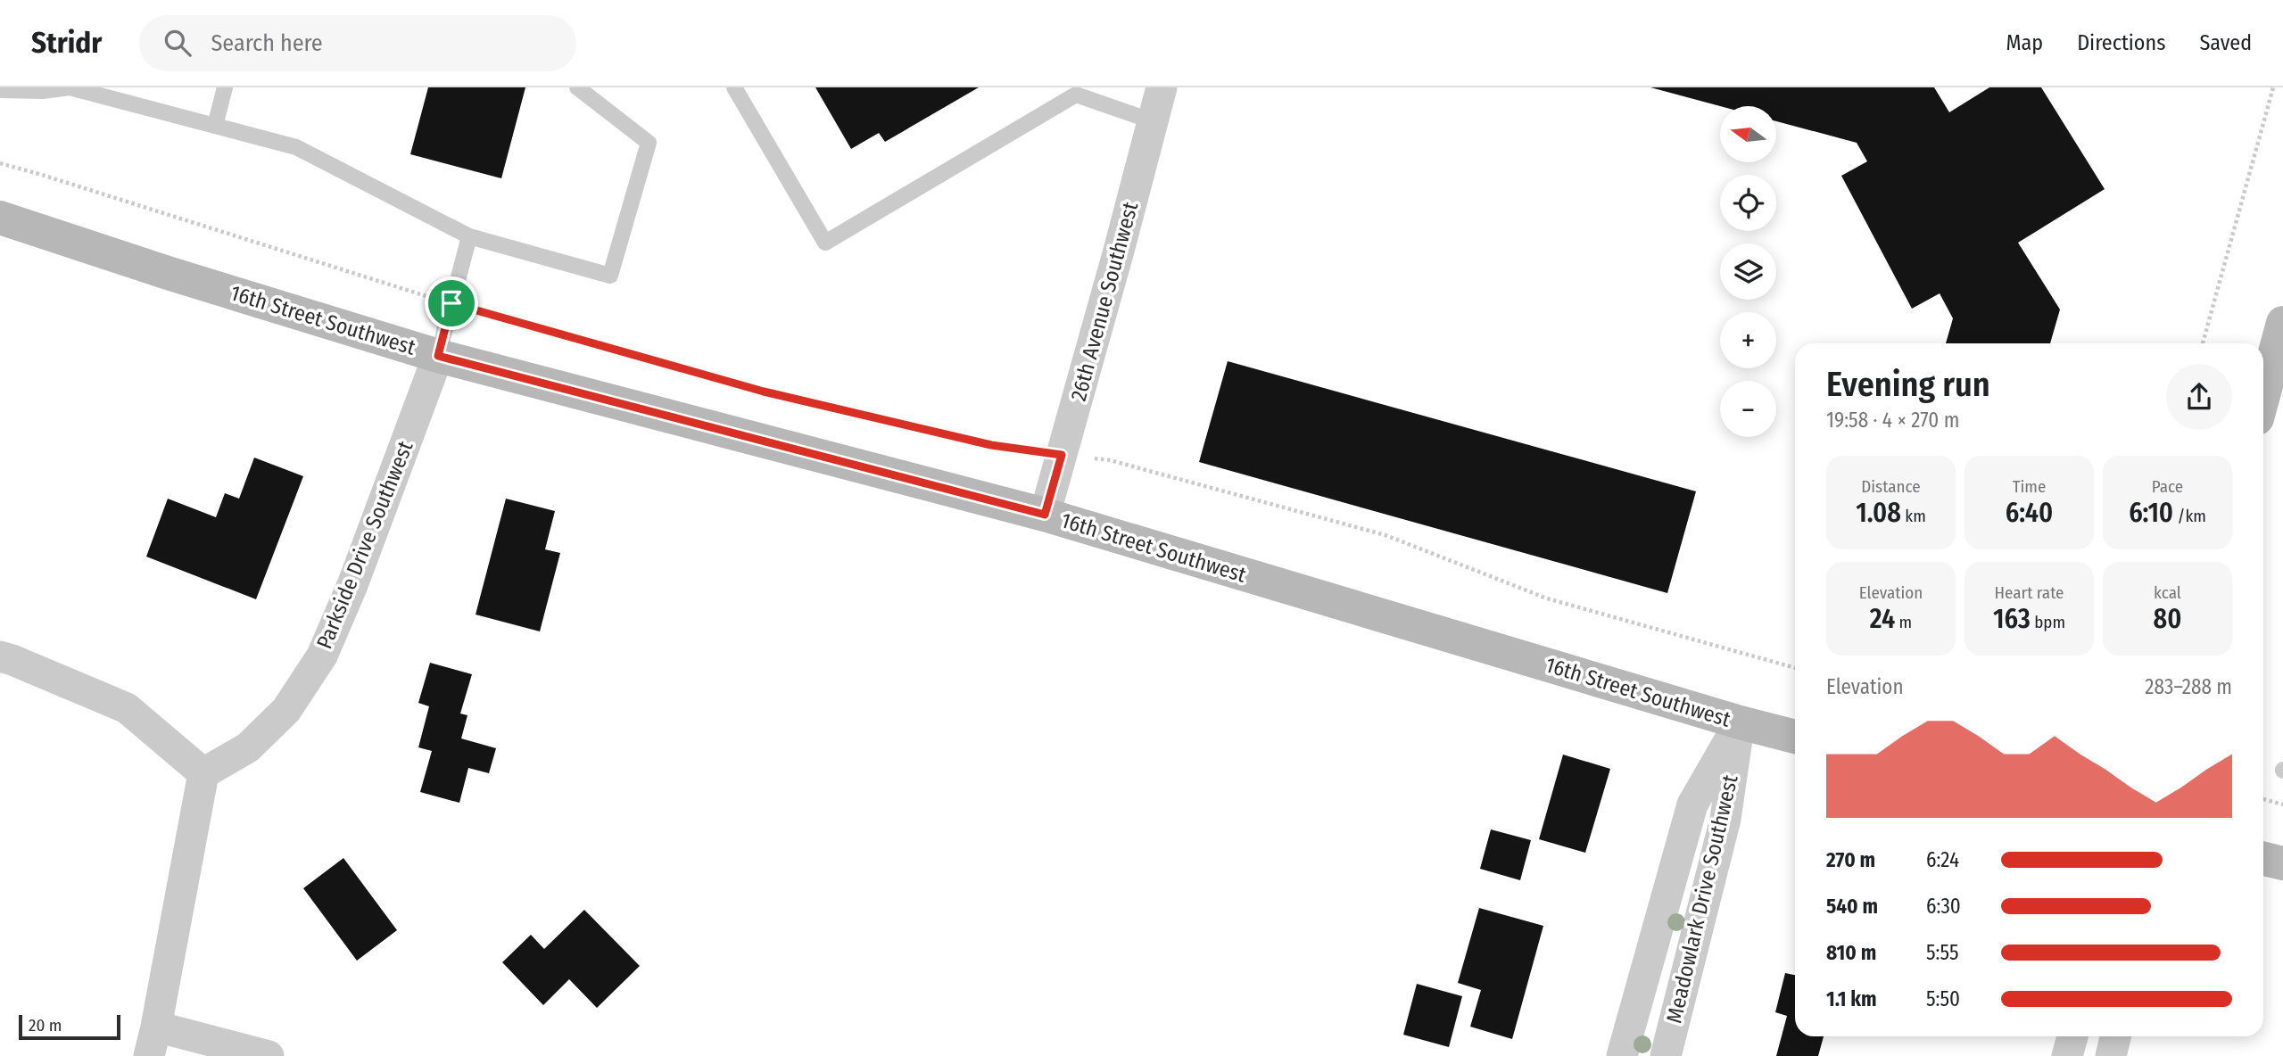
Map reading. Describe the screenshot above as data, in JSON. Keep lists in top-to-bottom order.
{
  "streets": {
    "main road": ["16th Street Southwest"],
    "street": ["26th Avenue Southwest", "Parkside Drive Southwest", "Meadowlark Drive Southwest"]
  },
  "crossings": [
    ["26th Avenue Southwest", "16th Street Southwest"],
    ["16th Street Southwest", "Parkside Drive Southwest"],
    ["16th Street Southwest", "Meadowlark Drive Southwest"]
  ],
  "scale_bar": "20 m",
  "north": "left",
  "page": {
    "header": "Stridr",
    "search": "Search here",
    "nav": ["Map", "Directions", "Saved"],
    "map_buttons": ["+", "−"],
    "heading": ["Evening run", "19:58 · 4 × 270 m"],
    "stats": [
      ["Distance", "1.08 km"],
      ["Time", "6:40"],
      ["Pace", "6:10 /km"],
      ["Elevation", "24 m"],
      ["Heart rate", "163 bpm"],
      ["kcal", "80"]
    ],
    "chart": ["Elevation", "283–288 m"],
    "list": [
      {
        "name": "270 m",
        "note": "6:24"
      },
      {
        "name": "540 m",
        "note": "6:30"
      },
      {
        "name": "810 m",
        "note": "5:55"
      },
      {
        "name": "1.1 km",
        "note": "5:50"
      }
    ],
    "scale": "20 m"
  }
}
